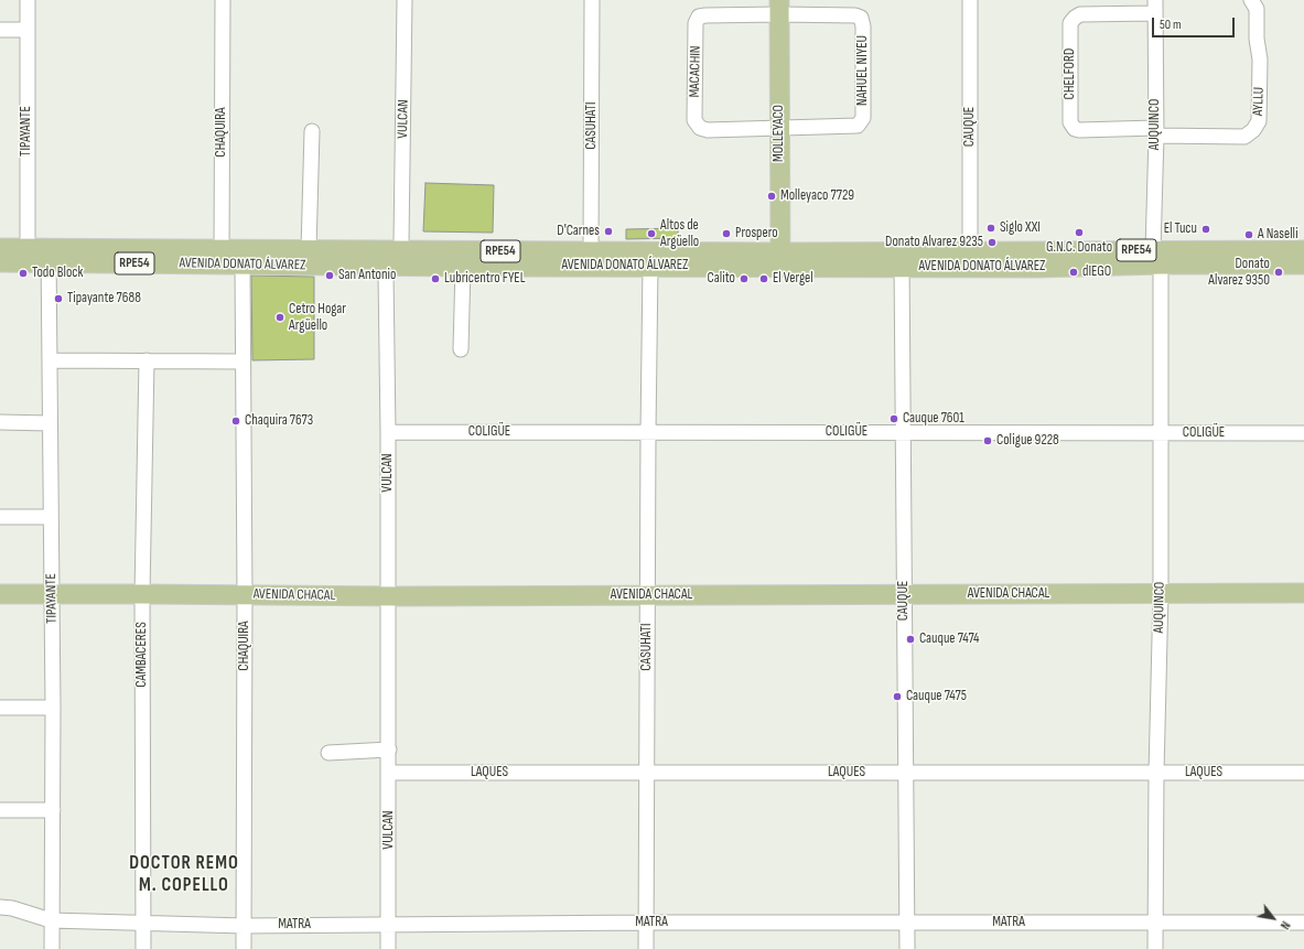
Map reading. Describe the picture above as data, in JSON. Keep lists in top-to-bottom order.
{
  "streets": {
    "main road": [
      "MOLLEYACO",
      "RPE54",
      "AVENIDA DONATO ÁLVAREZ",
      "AVENIDA CHACAL"
    ],
    "street": [
      "NAHUEL NIYEU",
      "MACACHIN",
      "CHELFORD",
      "AYLLU",
      "VULCAN",
      "AUQUINCO",
      "CASUHATI",
      "CAUQUE",
      "TIPAYANTE",
      "CHAQUIRA",
      "COLIGÜE",
      "CAMBACERES",
      "LAQUES",
      "MATRA"
    ]
  },
  "crossings": [
    ["NAHUEL NIYEU", "MACACHIN"],
    ["NAHUEL NIYEU", "MOLLEYACO"],
    ["MACACHIN", "MOLLEYACO"],
    ["CHELFORD", "AYLLU"],
    ["CHELFORD", "AUQUINCO"],
    ["AYLLU", "AUQUINCO"],
    ["VULCAN", "AVENIDA DONATO ÁLVAREZ"],
    ["VULCAN", "COLIGÜE"],
    ["VULCAN", "AVENIDA CHACAL"],
    ["VULCAN", "LAQUES"],
    ["VULCAN", "MATRA"],
    ["AUQUINCO", "AVENIDA DONATO ÁLVAREZ"],
    ["AUQUINCO", "COLIGÜE"],
    ["AUQUINCO", "AVENIDA CHACAL"],
    ["AUQUINCO", "LAQUES"],
    ["AUQUINCO", "MATRA"],
    ["CASUHATI", "AVENIDA DONATO ÁLVAREZ"],
    ["CASUHATI", "COLIGÜE"],
    ["CASUHATI", "AVENIDA CHACAL"],
    ["CASUHATI", "LAQUES"],
    ["CASUHATI", "MATRA"],
    ["CAUQUE", "AVENIDA DONATO ÁLVAREZ"],
    ["CAUQUE", "COLIGÜE"],
    ["CAUQUE", "AVENIDA CHACAL"],
    ["CAUQUE", "LAQUES"],
    ["CAUQUE", "MATRA"],
    ["TIPAYANTE", "AVENIDA DONATO ÁLVAREZ"],
    ["TIPAYANTE", "AVENIDA CHACAL"],
    ["TIPAYANTE", "MATRA"],
    ["CHAQUIRA", "AVENIDA DONATO ÁLVAREZ"],
    ["CHAQUIRA", "AVENIDA CHACAL"],
    ["CHAQUIRA", "MATRA"],
    ["MOLLEYACO", "AVENIDA DONATO ÁLVAREZ"],
    ["AVENIDA CHACAL", "CAMBACERES"],
    ["CAMBACERES", "MATRA"]
  ],
  "districts": ["DOCTOR REMO M. COPELLO"],
  "places": [
    "Molleyaco 7729",
    "Siglo XXI",
    "El Tucu",
    "D'Carnes",
    "G.N.C. Donato",
    "Altos de Argüello",
    "Prospero",
    "A Naselli",
    "Donato Alvarez 9235",
    "dIEGO",
    "Donato Alvarez 9350",
    "Todo Block",
    "San Antonio",
    "Lubricentro FYEL",
    "Calito",
    "El Vergel",
    "Tipayante 7688",
    "Cetro Hogar Argüello",
    "Cauque 7601",
    "Chaquira 7673",
    "Coligue 9228",
    "Cauque 7474",
    "Cauque 7475"
  ],
  "scale_bar": "50 m",
  "north": "bottom right"
}
